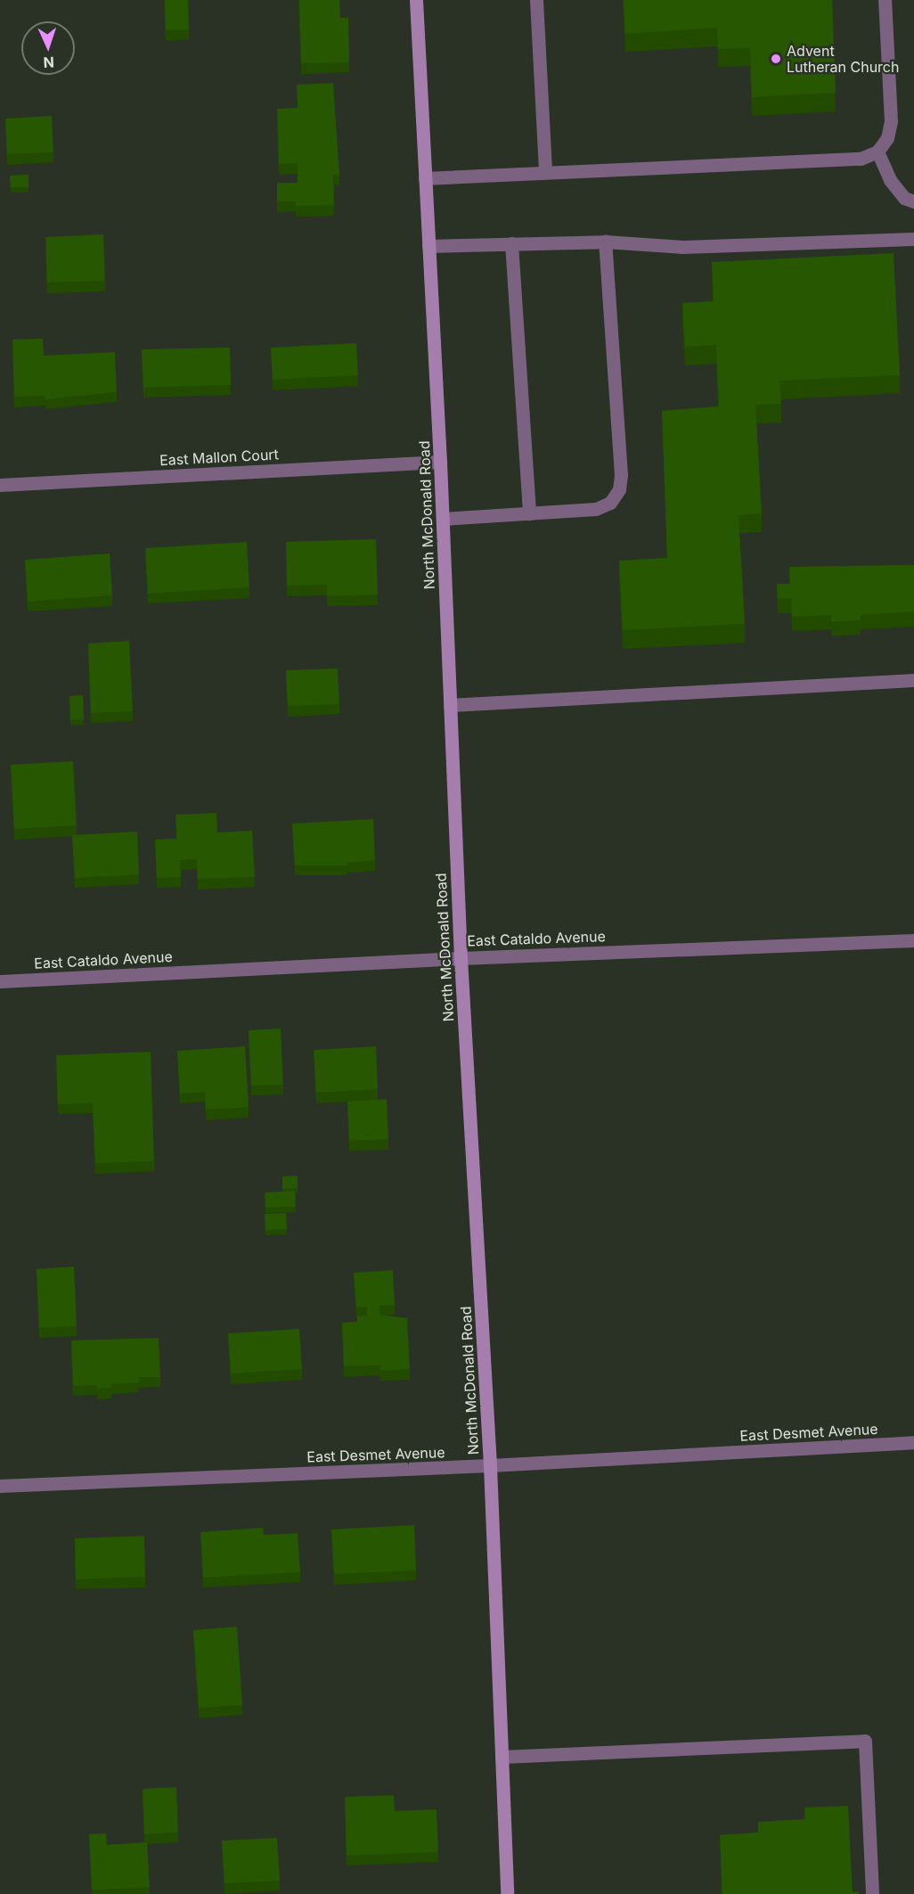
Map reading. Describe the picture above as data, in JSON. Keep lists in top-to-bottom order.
{
  "streets": {
    "street": [
      "East Mallon Court",
      "North McDonald Road",
      "East Cataldo Avenue",
      "East Desmet Avenue"
    ]
  },
  "crossings": [
    ["East Mallon Court", "North McDonald Road"],
    ["North McDonald Road", "East Cataldo Avenue"],
    ["North McDonald Road", "East Desmet Avenue"]
  ],
  "places": ["Advent Lutheran Church"],
  "north": "bottom"
}
